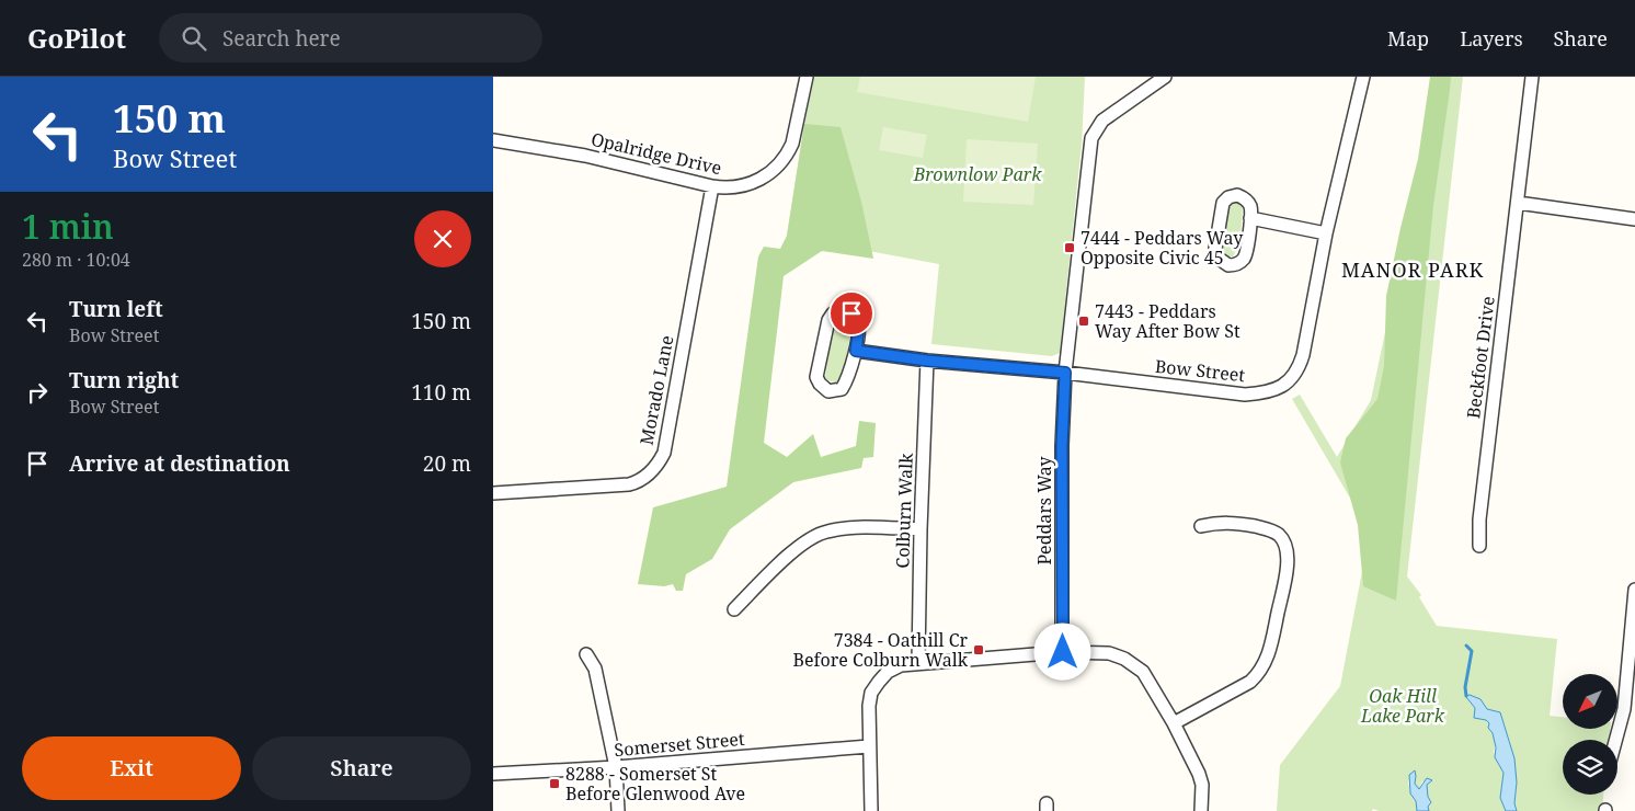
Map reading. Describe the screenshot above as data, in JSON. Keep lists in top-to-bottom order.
{
  "streets": {
    "street": [
      "Opalridge Drive",
      "Beckfoot Drive",
      "Bow Street",
      "Morado Lane",
      "Colburn Walk",
      "Peddars Way",
      "Somerset Street"
    ]
  },
  "crossings": [
    ["Opalridge Drive", "Morado Lane"],
    ["Bow Street", "Colburn Walk"],
    ["Bow Street", "Peddars Way"]
  ],
  "districts": ["MANOR PARK"],
  "parks": ["Brownlow Park", "Oak Hill Lake Park"],
  "places": {
    "transit": [
      "7444 - Peddars Way Opposite Civic 45",
      "7443 - Peddars Way After Bow St",
      "7384 - Oathill Cr Before Colburn Walk",
      "8288 - Somerset St Before Glenwood Ave"
    ]
  },
  "north": "bottom left",
  "page": {
    "header": "GoPilot",
    "search": "Search here",
    "nav": ["Map", "Layers", "Share"],
    "turn": ["150 m", "Bow Street"],
    "heading": ["1 min", "280 m · 10:04"],
    "list": [
      {
        "name": "Turn left",
        "note": "Bow Street",
        "value": "150 m"
      },
      {
        "name": "Turn right",
        "note": "Bow Street",
        "value": "110 m"
      },
      {
        "name": "Arrive at destination",
        "value": "20 m"
      }
    ],
    "buttons": ["Exit", "Share"]
  }
}
